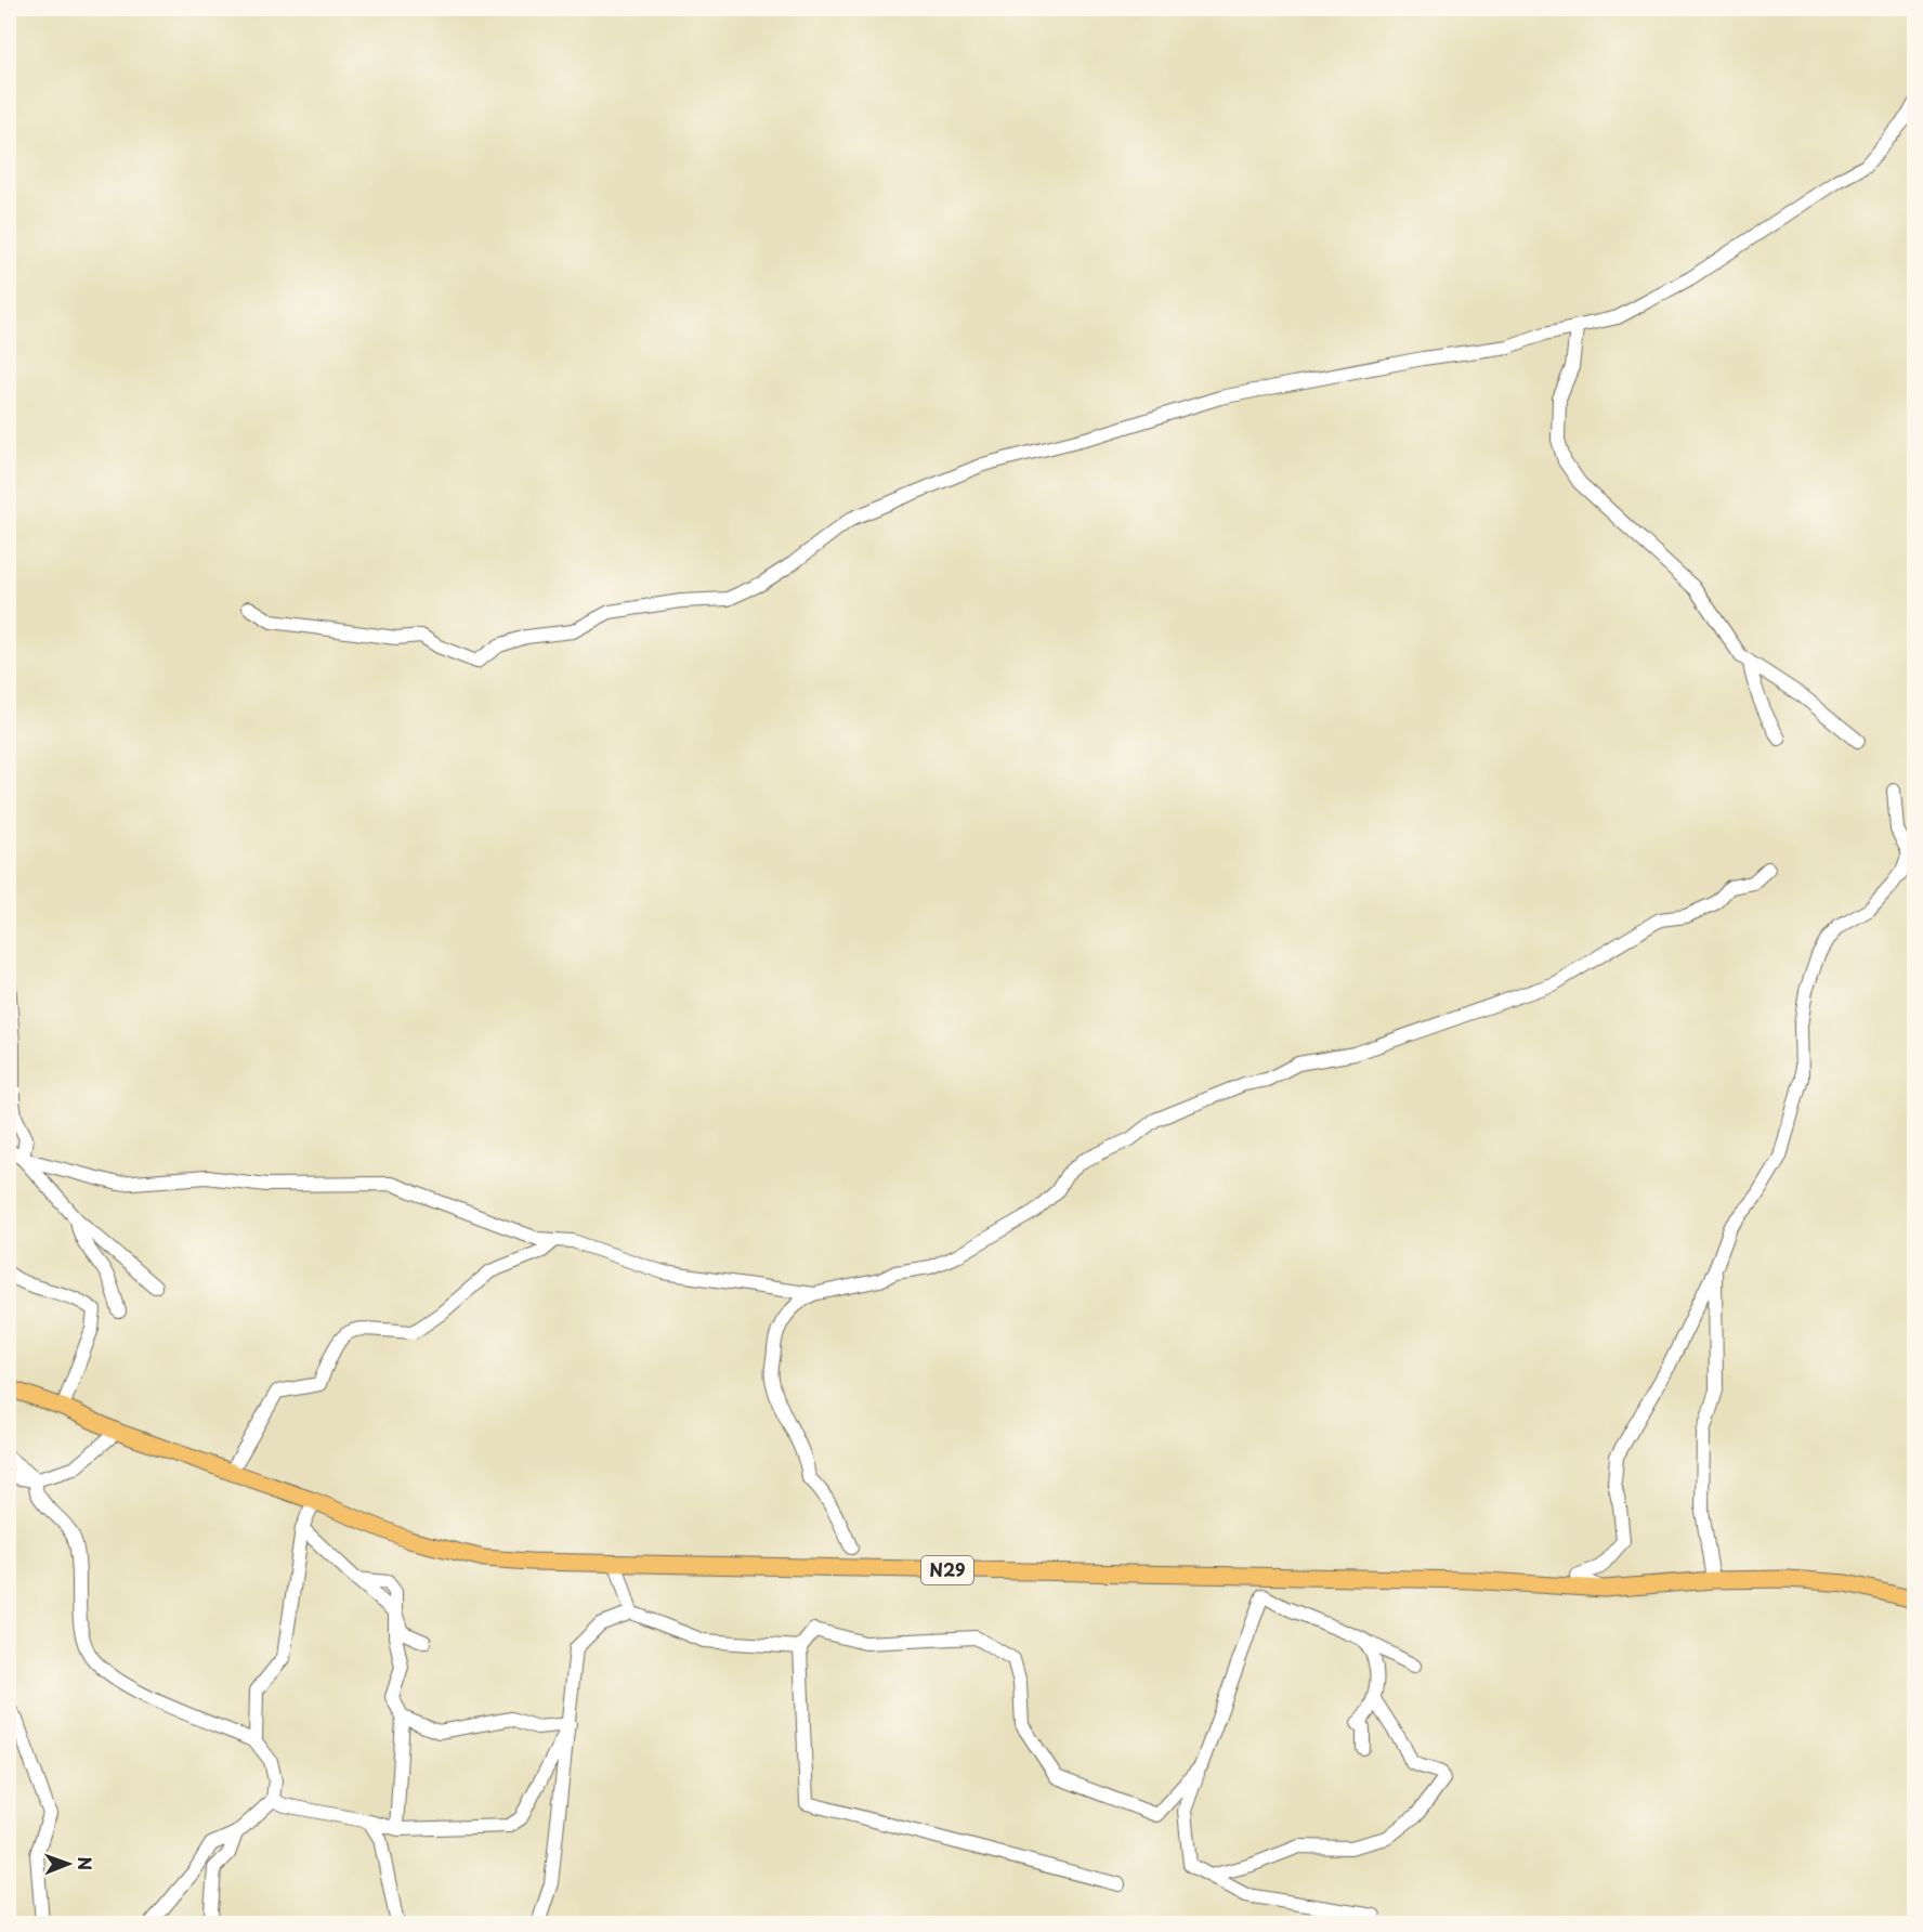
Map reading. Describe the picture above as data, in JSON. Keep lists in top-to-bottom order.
{
  "streets": {
    "main road": ["N29"]
  },
  "north": "right"
}
